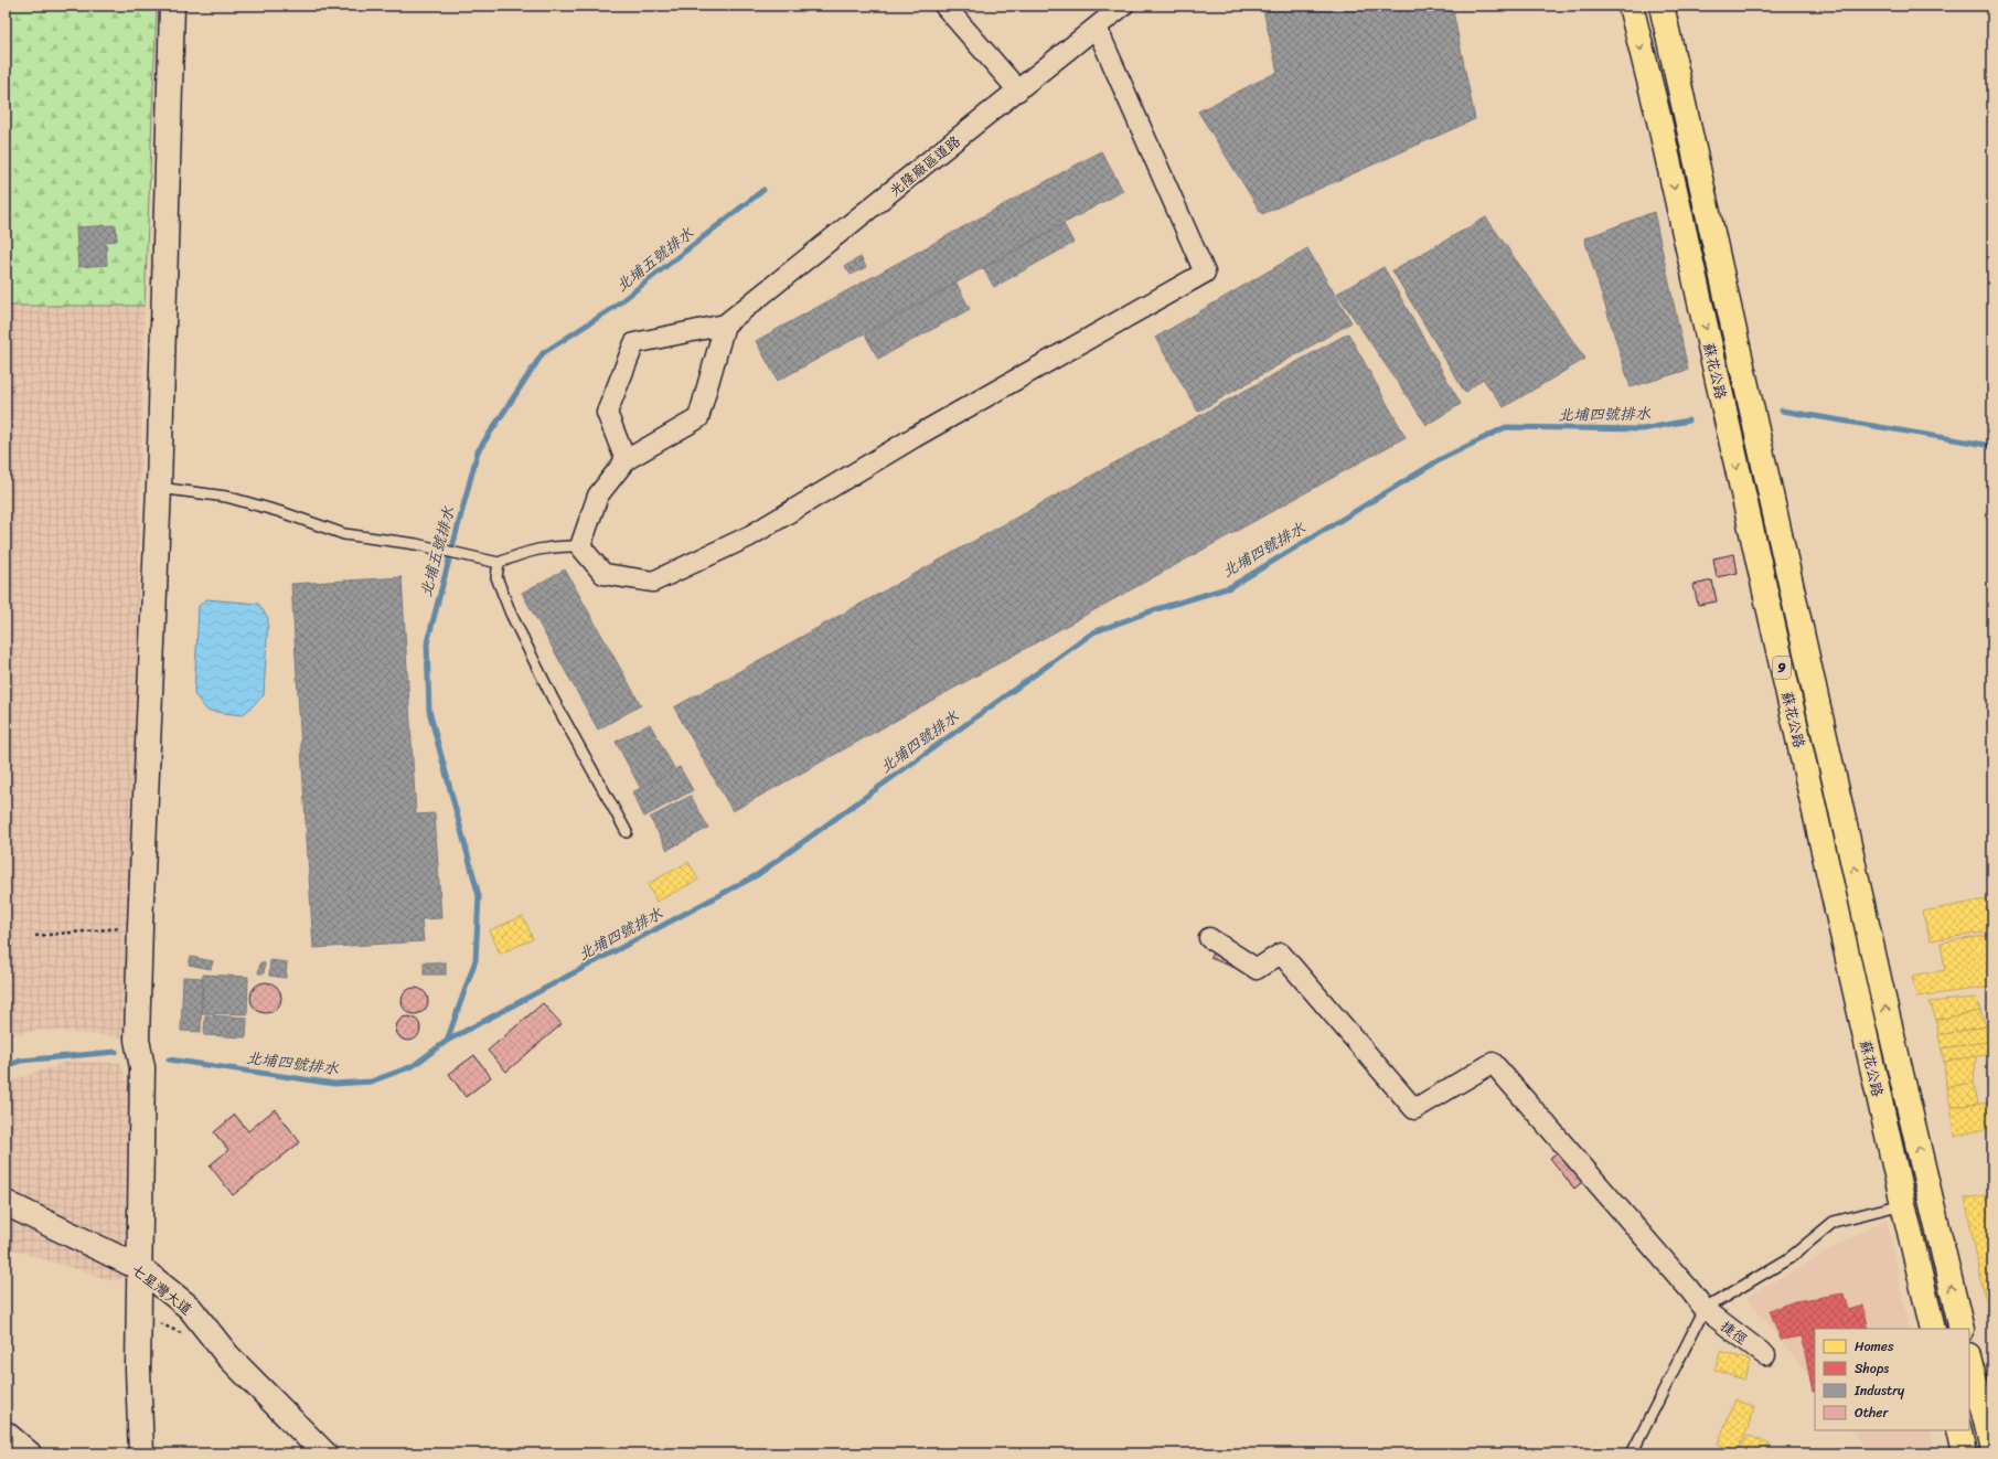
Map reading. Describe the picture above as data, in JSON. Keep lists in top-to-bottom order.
{
  "streets": {
    "main road": ["蘇花公路", "9"],
    "street": ["光隆廠區道路", "七星灣大道", "捷徑"]
  },
  "water": ["北埔五號排水", "北埔四號排水"],
  "legend": [
    "Homes",
    "Shops",
    "Industry",
    "Other"
  ]
}
